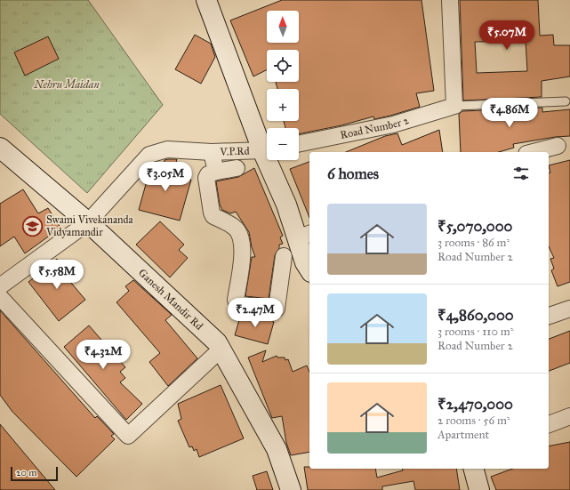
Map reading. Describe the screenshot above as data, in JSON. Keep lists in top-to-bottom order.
{
  "streets": {
    "street": ["Road Number 2", "V.P.Rd", "Ganesh Mandir Rd"]
  },
  "crossings": [
    ["V.P.Rd", "Ganesh Mandir Rd"]
  ],
  "parks": ["Nehru Maidan"],
  "places": {
    "school or university": ["Swami Vivekananda Vidyamandir"]
  },
  "scale_bar": "20 m",
  "north": "top",
  "page": {
    "map_buttons": ["+", "−"],
    "price": [
      "₹5.07M",
      "₹4.86M",
      "₹3.05M",
      "₹5.58M",
      "₹2.47M",
      "₹4.32M"
    ],
    "heading": "6 homes",
    "list": [
      {
        "name": "₹5,070,000",
        "note": "3 rooms · 86 m² · Road Number 2"
      },
      {
        "name": "₹4,860,000",
        "note": "3 rooms · 110 m² · Road Number 2"
      },
      {
        "name": "₹2,470,000",
        "note": "2 rooms · 56 m² · Apartment"
      }
    ],
    "scale": "20 m"
  }
}
